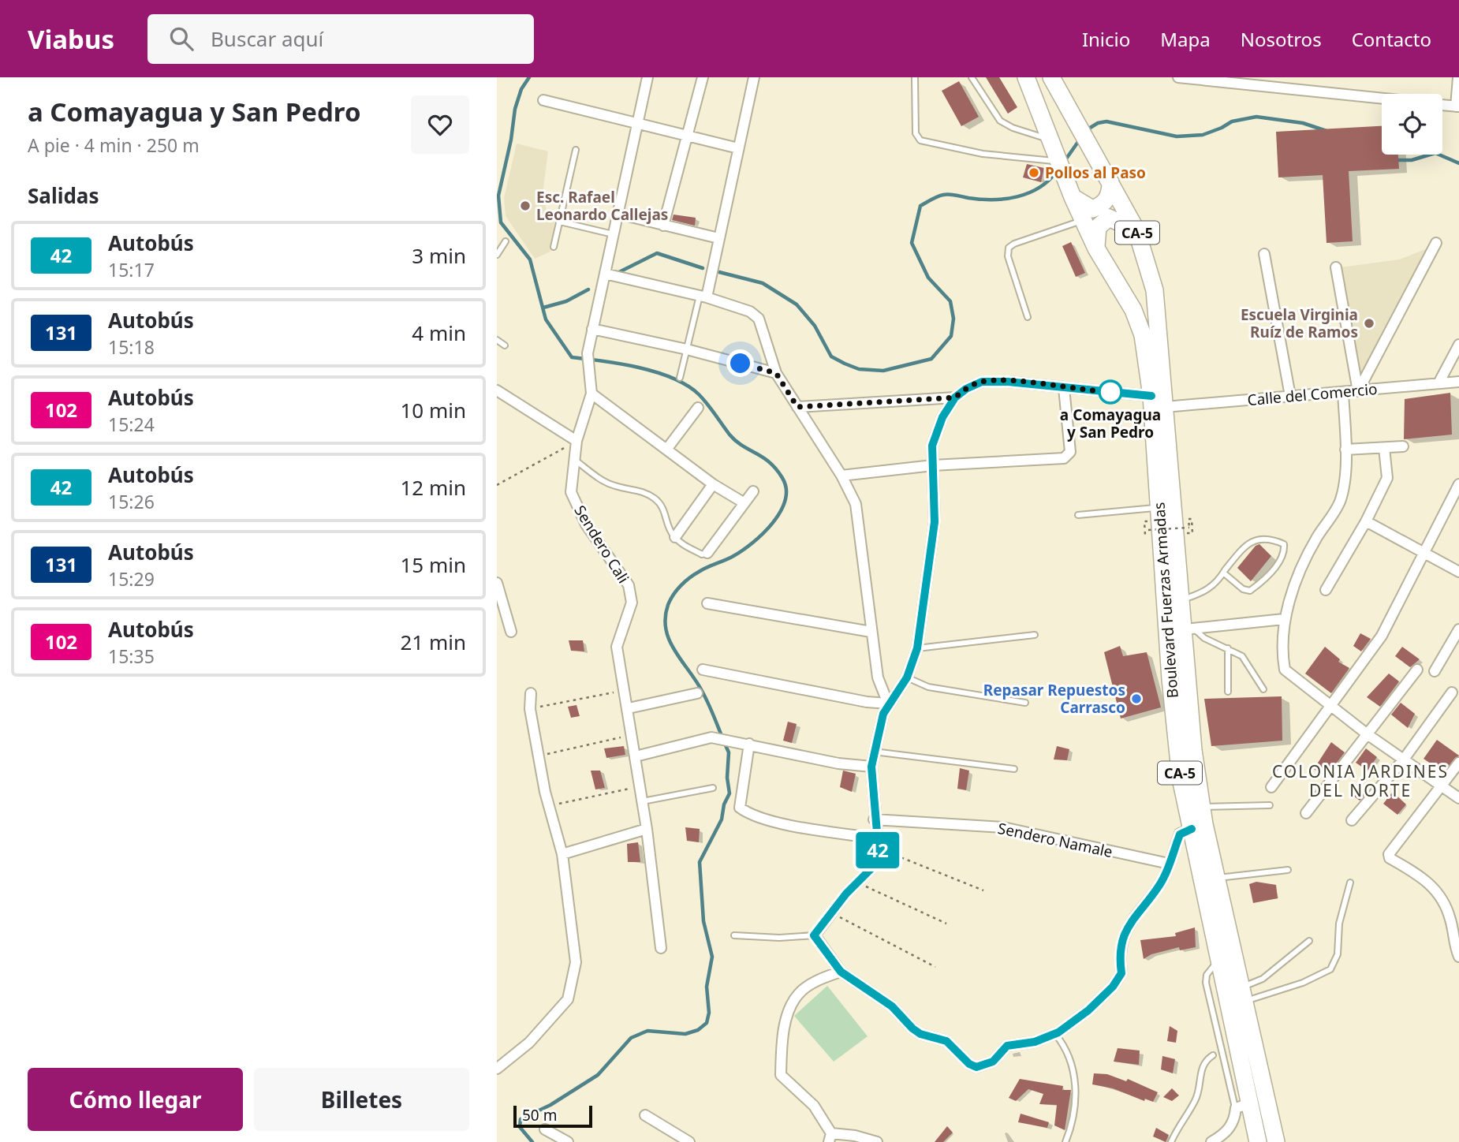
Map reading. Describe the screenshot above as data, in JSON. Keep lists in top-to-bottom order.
{
  "streets": {
    "highway": ["CA-5", "Boulevard Fuerzas Armadas"],
    "street": ["Calle del Comercio", "Sendero Cali", "Sendero Namale"]
  },
  "crossings": [
    ["Calle del Comercio", "Boulevard Fuerzas Armadas"]
  ],
  "districts": ["COLONIA JARDINES DEL NORTE"],
  "places": [
    "Pollos al Paso",
    "Esc. Rafael Leonardo Callejas",
    "Escuela Virginia Ruíz de Ramos",
    "a Comayagua y San Pedro",
    "Repasar Repuestos Carrasco"
  ],
  "lines": ["bus line 42"],
  "scale_bar": "50 m",
  "page": {
    "header": "Viabus",
    "search": "Buscar aquí",
    "nav": [
      "Inicio",
      "Mapa",
      "Nosotros",
      "Contacto"
    ],
    "heading": [
      ["a Comayagua y San Pedro", "A pie · 4 min · 250 m"],
      "Salidas"
    ],
    "on_map": "42",
    "list": [
      {
        "mark": "42",
        "name": "Autobús",
        "note": "15:17",
        "value": "3 min"
      },
      {
        "mark": "131",
        "name": "Autobús",
        "note": "15:18",
        "value": "4 min"
      },
      {
        "mark": "102",
        "name": "Autobús",
        "note": "15:24",
        "value": "10 min"
      },
      {
        "mark": "42",
        "name": "Autobús",
        "note": "15:26",
        "value": "12 min"
      },
      {
        "mark": "131",
        "name": "Autobús",
        "note": "15:29",
        "value": "15 min"
      },
      {
        "mark": "102",
        "name": "Autobús",
        "note": "15:35",
        "value": "21 min"
      }
    ],
    "buttons": ["Cómo llegar", "Billetes"],
    "scale": "50 m"
  }
}
